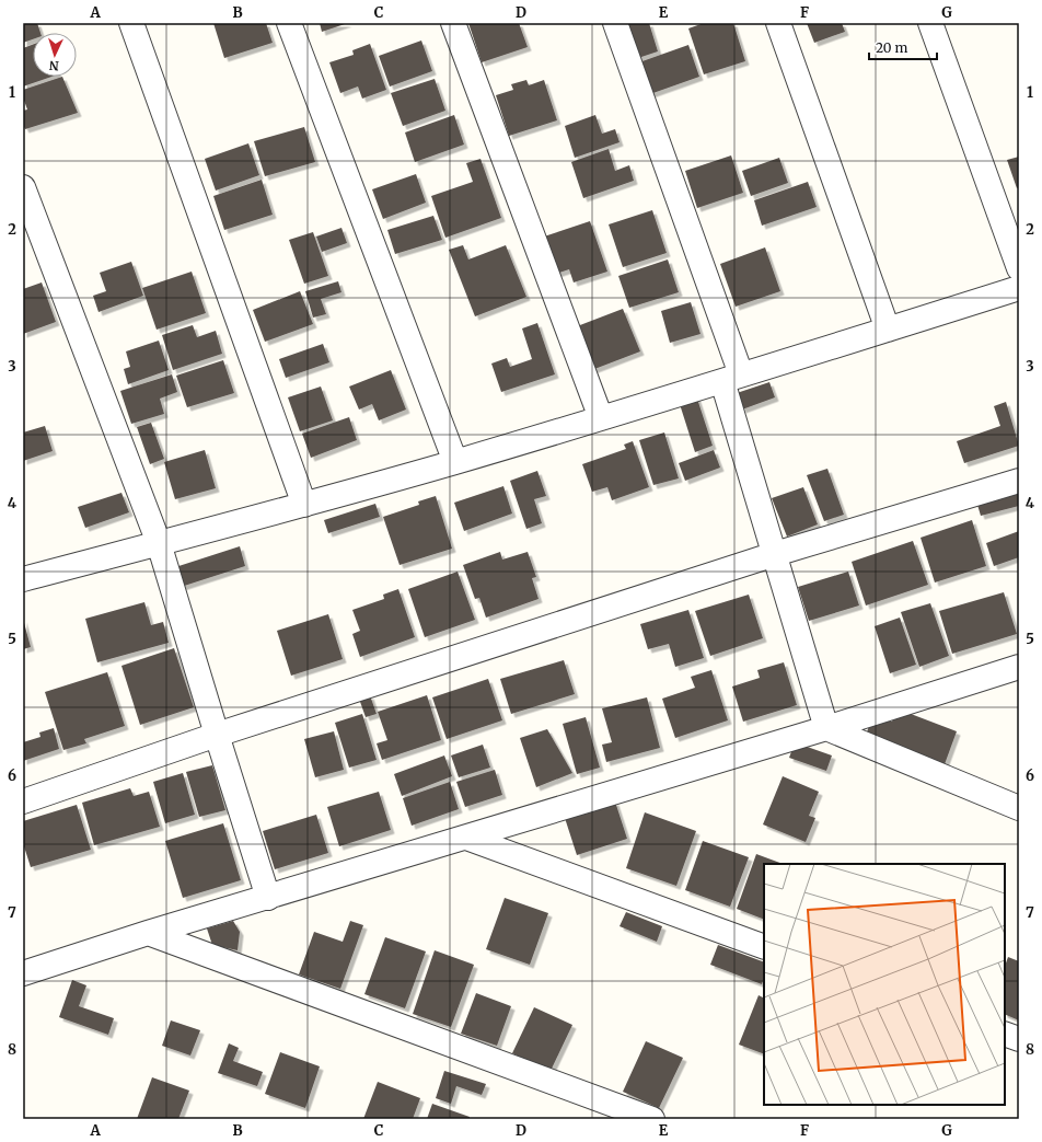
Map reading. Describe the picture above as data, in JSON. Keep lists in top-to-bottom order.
{
  "scale_bar": "20 m",
  "north": "bottom",
  "grid": {
    "columns": [
      "A",
      "B",
      "C",
      "D",
      "E",
      "F",
      "G"
    ],
    "rows": [
      "1",
      "2",
      "3",
      "4",
      "5",
      "6",
      "7",
      "8"
    ]
  }
}
